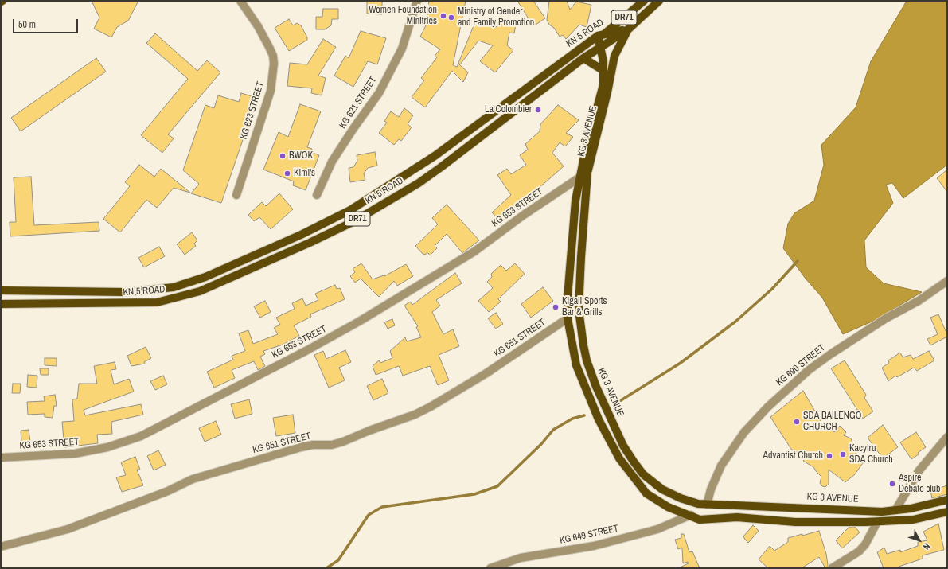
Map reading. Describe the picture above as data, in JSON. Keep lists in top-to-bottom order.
{
  "streets": {
    "main road": ["DR71", "KN 5 ROAD", "KG 3 AVENUE"],
    "street": [
      "KG 621 STREET",
      "KG 623 STREET",
      "KG 653 STREET",
      "KG 651 STREET",
      "KG 690 STREET",
      "KG 649 STREET"
    ]
  },
  "crossings": [
    ["KN 5 ROAD", "KG 3 AVENUE"],
    ["KG 3 AVENUE", "KG 653 STREET"],
    ["KG 3 AVENUE", "KG 651 STREET"],
    ["KG 3 AVENUE", "KG 690 STREET"],
    ["KG 3 AVENUE", "KG 649 STREET"]
  ],
  "places": [
    "Women Foundation Minitries",
    "Ministry of Gender and Family Promotion",
    "La Colombier",
    "BWOK",
    "Kimi's",
    "Kigali Sports Bar & Grills",
    "SDA BAILENGO CHURCH",
    "Kacyiru SDA Church",
    "Advantist Church",
    "Aspire Debate club"
  ],
  "scale_bar": "50 m",
  "north": "bottom right"
}
